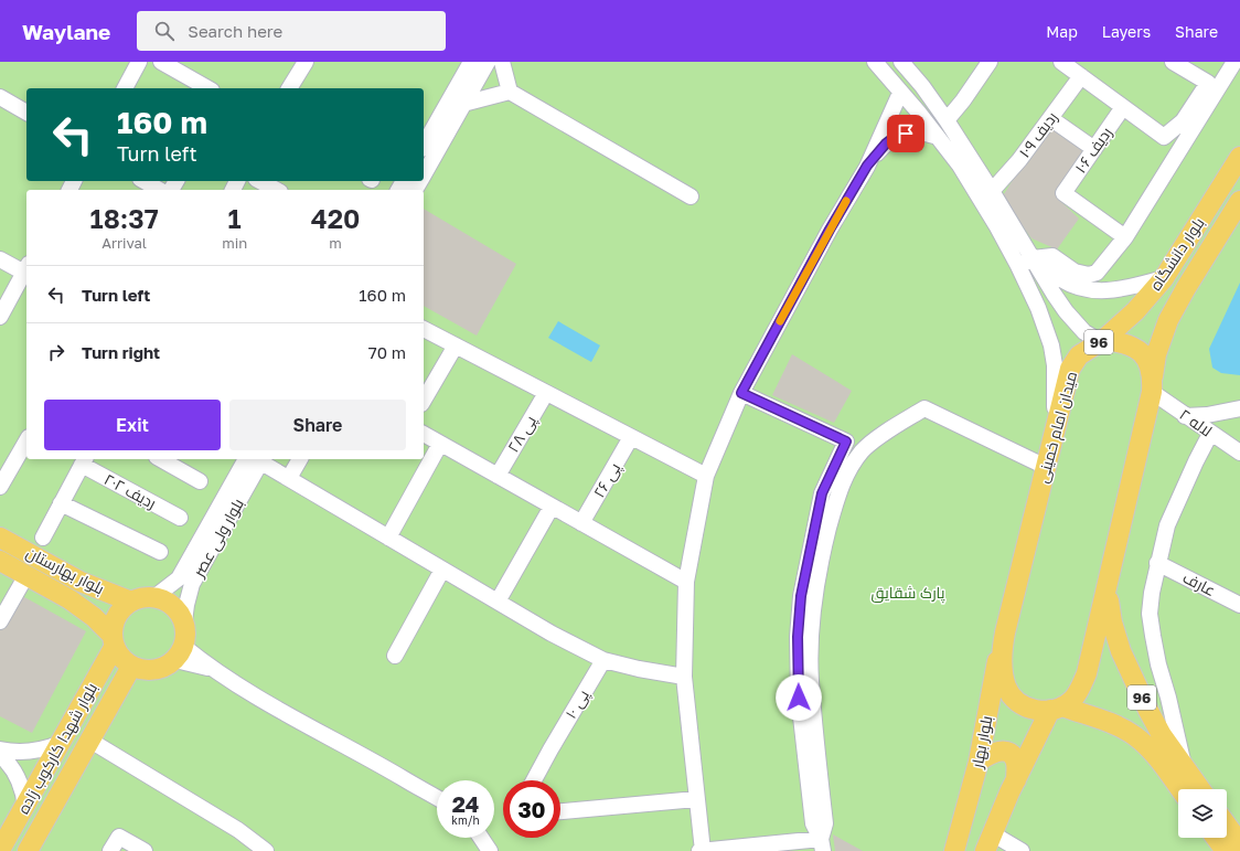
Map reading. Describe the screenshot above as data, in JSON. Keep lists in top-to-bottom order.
{
  "streets": {
    "main road": [
      "بلوار دانشگاه",
      "96",
      "میدان امام خمینی",
      "بلوار بهارستان",
      "بلوار بهار",
      "بلوار شهدا کارکوب زاده"
    ],
    "street": [
      "ردیف ۱۰۹",
      "ردیف ۱۰۶",
      "لاله ۲",
      "پی ۲۸",
      "پی ۲۶",
      "ردیف ۲۰۲",
      "بلوار ولی عصر",
      "عارف",
      "پی ۱۰"
    ]
  },
  "crossings": [
    ["بلوار دانشگاه", "96"],
    ["بلوار دانشگاه", "لاله ۲"],
    ["بلوار دانشگاه", "میدان امام خمینی"],
    ["96", "لاله ۲"],
    ["96", "میدان امام خمینی"],
    ["میدان امام خمینی", "بلوار بهار"],
    ["بلوار ولی عصر", "بلوار بهارستان"],
    ["بلوار ولی عصر", "بلوار شهدا کارکوب زاده"],
    ["بلوار بهارستان", "بلوار شهدا کارکوب زاده"]
  ],
  "parks": ["پارک شقایق"],
  "page": {
    "header": "Waylane",
    "search": "Search here",
    "nav": ["Map", "Layers", "Share"],
    "turn": ["160 m", "Turn left"],
    "eta": [
      "18:37",
      "Arrival",
      "1",
      "min",
      "420",
      "m"
    ],
    "list": [
      {
        "name": "Turn left",
        "value": "160 m"
      },
      {
        "name": "Turn right",
        "value": "70 m"
      }
    ],
    "buttons": ["Exit", "Share"],
    "speed": "24 km/h",
    "limit": "30"
  }
}
